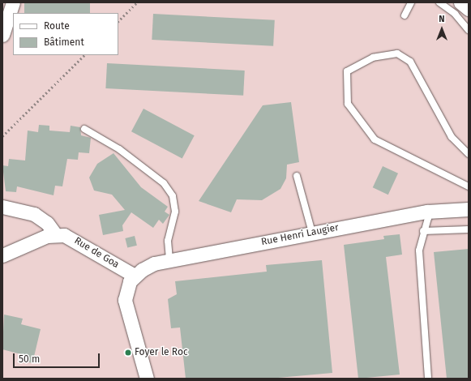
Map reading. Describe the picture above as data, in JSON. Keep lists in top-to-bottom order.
{
  "streets": {
    "street": ["Rue Henri Laugier", "Rue de Goa"]
  },
  "crossings": [
    ["Rue Henri Laugier", "Rue de Goa"]
  ],
  "places": ["Foyer le Roc"],
  "legend": ["Route", "Bâtiment"],
  "scale_bar": "50 m",
  "north": "top"
}
